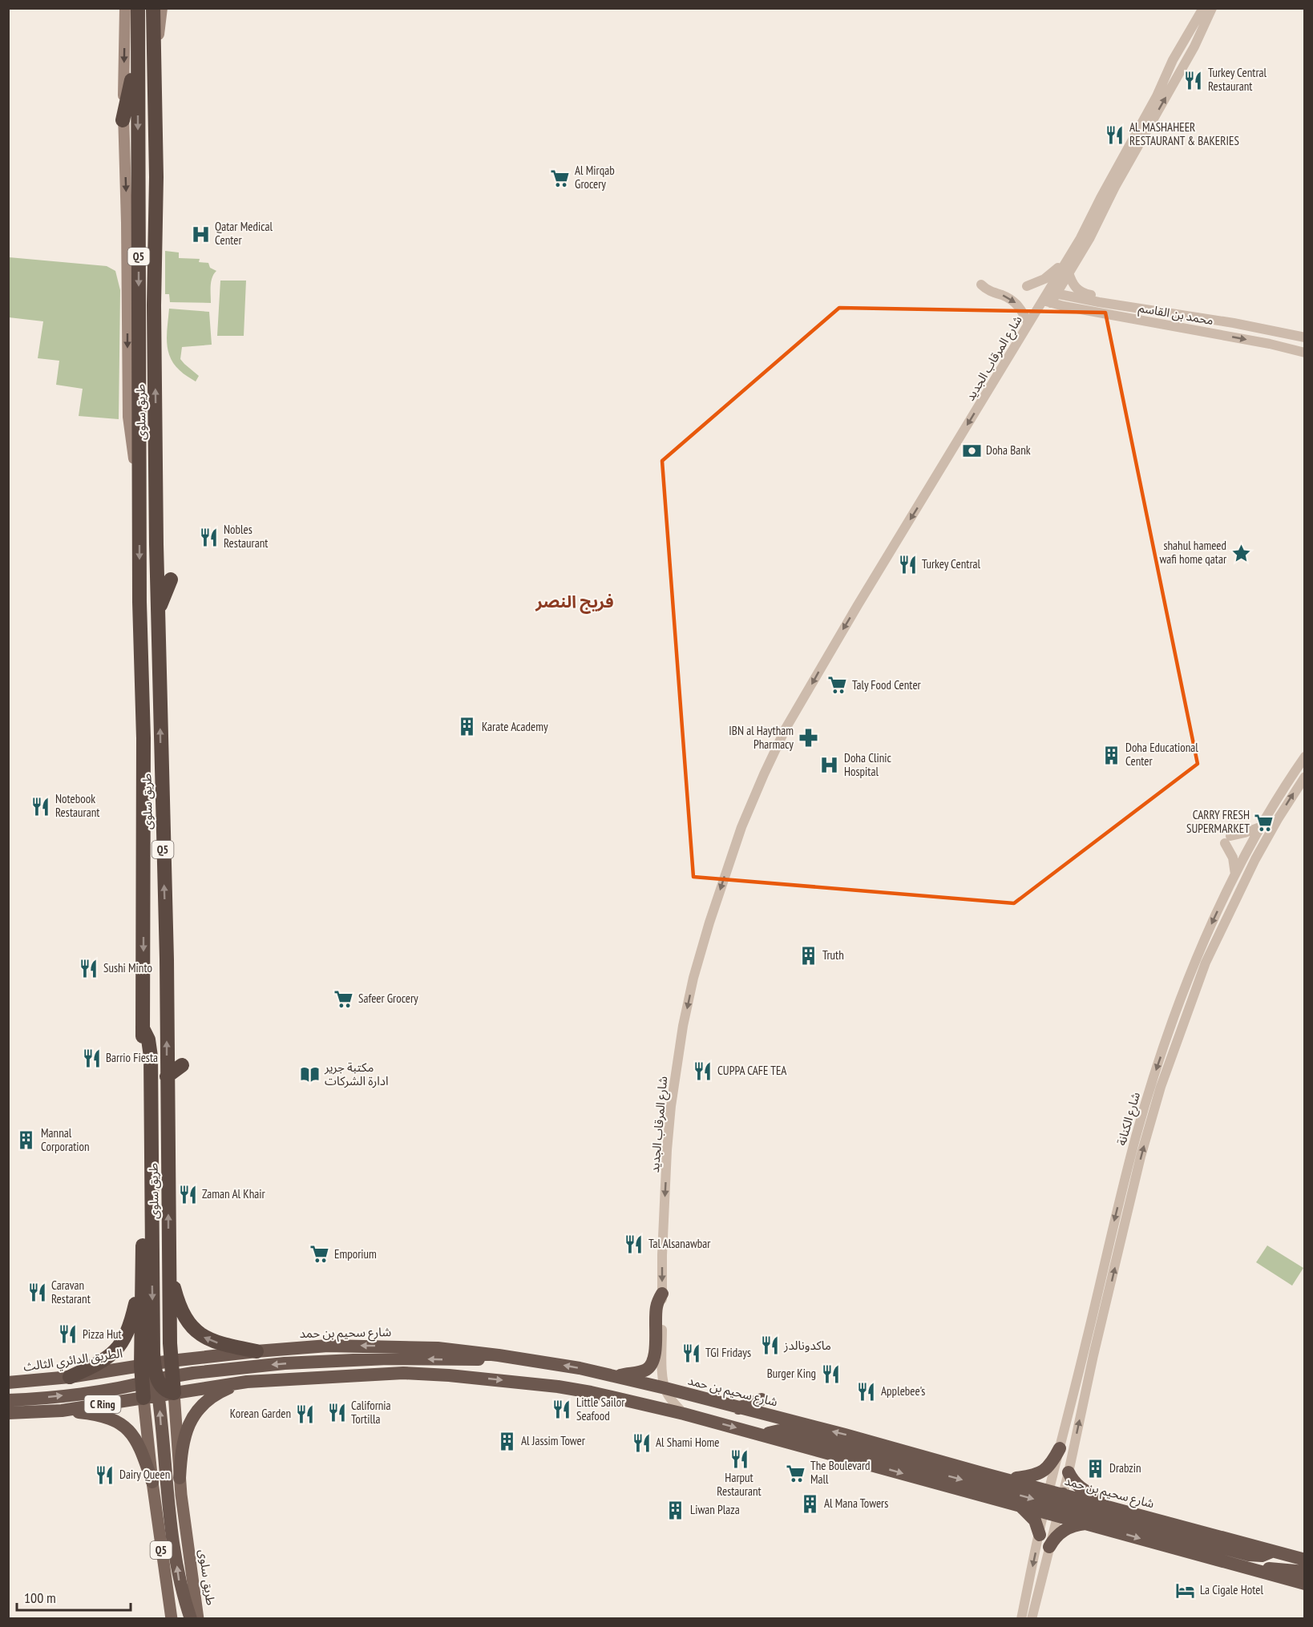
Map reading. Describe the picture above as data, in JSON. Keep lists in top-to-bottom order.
{
  "streets": {
    "highway": [
      "Q5",
      "طريق سلوى",
      "شارع سحيم بن حمد",
      "الطريق الدائري الثالث",
      "C Ring"
    ],
    "street": ["محمد بن القاسم", "شارع المرقاب الجديد", "شارع الكنانة"]
  },
  "crossings": [
    ["Q5", "C Ring"],
    ["محمد بن القاسم", "شارع المرقاب الجديد"],
    ["شارع المرقاب الجديد", "شارع سحيم بن حمد"],
    ["طريق سلوى", "شارع سحيم بن حمد"],
    ["طريق سلوى", "الطريق الدائري الثالث"],
    ["طريق سلوى", "C Ring"],
    ["شارع الكنانة", "شارع سحيم بن حمد"],
    ["شارع سحيم بن حمد", "الطريق الدائري الثالث"],
    ["شارع سحيم بن حمد", "C Ring"]
  ],
  "districts": ["فريج النصر"],
  "places": {
    "restaurant": [
      "Turkey Central Restaurant",
      "AL MASHAHEER RESTAURANT & BAKERIES",
      "Nobles Restaurant",
      "Turkey Central",
      "Notebook Restaurant",
      "Sushi Minto",
      "Barrio Fiesta",
      "CUPPA CAFE TEA",
      "Zaman Al Khair",
      "Tal Alsanawbar",
      "Caravan Restarant",
      "Pizza Hut",
      "ماكدونالدز",
      "TGI Fridays",
      "Burger King",
      "Applebee's",
      "Little Sailor Seafood",
      "California Tortilla",
      "Korean Garden",
      "Al Shami Home",
      "Harput Restaurant",
      "Dairy Queen"
    ],
    "supermarket": [
      "Al Mirqab Grocery",
      "Taly Food Center",
      "CARRY FRESH SUPERMARKET",
      "Safeer Grocery",
      "Emporium",
      "The Boulevard Mall"
    ],
    "hospital": ["Qatar Medical Center", "Doha Clinic Hospital"],
    "bank": ["Doha Bank"],
    "place": ["shahul hameed wafi home qatar"],
    "building": [
      "Karate Academy",
      "Doha Educational Center",
      "Truth",
      "Mannal Corporation",
      "Al Jassim Tower",
      "Drabzin",
      "Al Mana Towers",
      "Liwan Plaza"
    ],
    "pharmacy": ["IBN al Haytham Pharmacy"],
    "library": ["مكتبة جرير ادارة الشركات"],
    "hotel": ["La Cigale Hotel"]
  },
  "scale_bar": "100 m"
}
